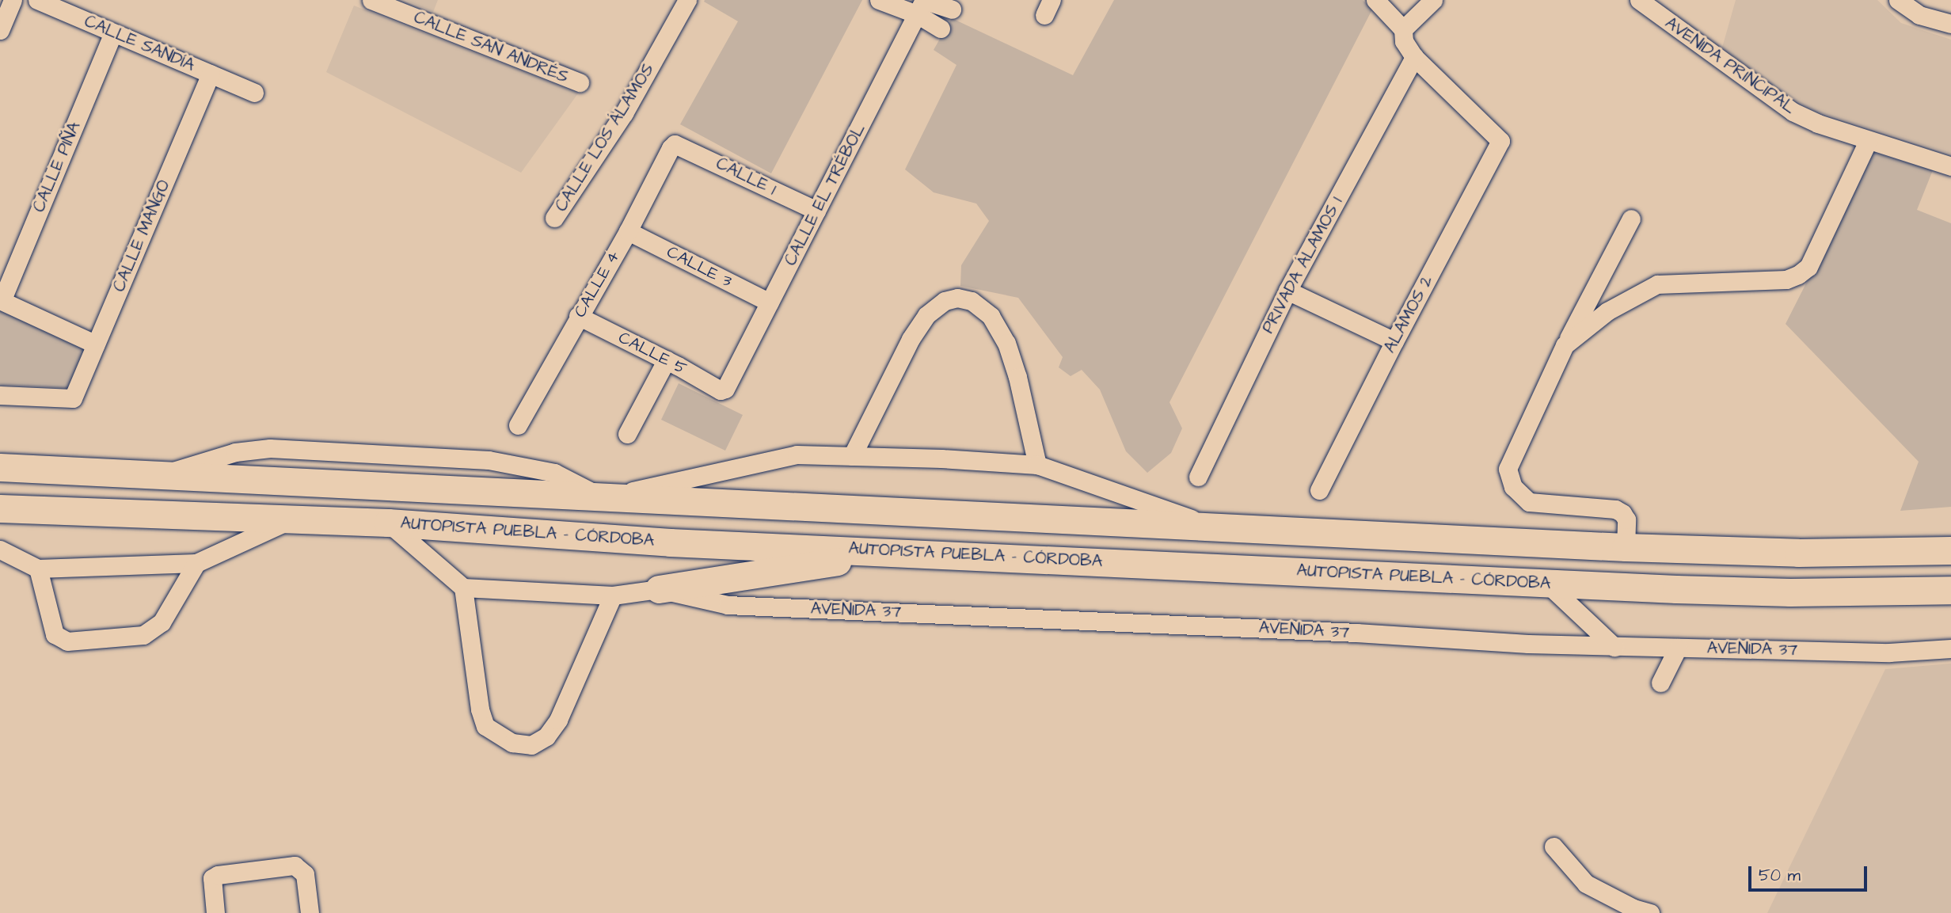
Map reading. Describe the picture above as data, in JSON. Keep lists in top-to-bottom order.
{
  "streets": {
    "highway": ["AUTOPISTA PUEBLA - CÓRDOBA"],
    "street": [
      "CALLE SANDÍA",
      "CALLE SAN ANDRÉS",
      "AVENIDA PRINCIPAL",
      "CALLE LOS ÁLAMOS",
      "CALLE PIÑA",
      "CALLE 1",
      "CALLE EL TRÉBOL",
      "CALLE MANGO",
      "PRIVADA ÁLAMOS 1",
      "CALLE 3",
      "CALLE 4",
      "ALAMOS 2",
      "CALLE 5",
      "AVENIDA 37"
    ]
  },
  "crossings": [
    ["CALLE SANDÍA", "CALLE PIÑA"],
    ["CALLE SANDÍA", "CALLE MANGO"],
    ["CALLE 1", "CALLE EL TRÉBOL"],
    ["CALLE 1", "CALLE 4"],
    ["CALLE EL TRÉBOL", "CALLE 3"],
    ["CALLE EL TRÉBOL", "CALLE 5"],
    ["PRIVADA ÁLAMOS 1", "ALAMOS 2"],
    ["CALLE 3", "CALLE 4"],
    ["CALLE 4", "CALLE 5"]
  ],
  "scale_bar": "50 m"
}
